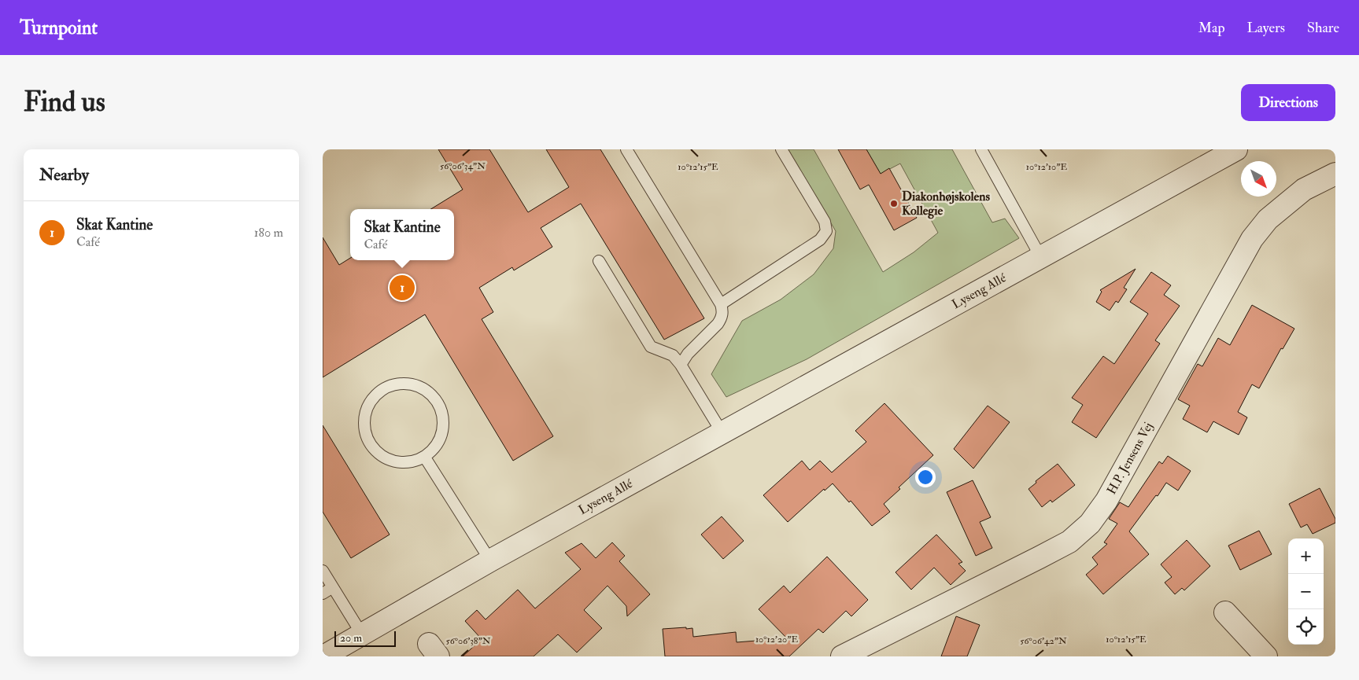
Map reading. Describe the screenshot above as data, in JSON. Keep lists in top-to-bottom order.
{
  "streets": {
    "street": ["Lyseng Allé", "H.P. Jensens Vej"]
  },
  "places": ["Diakonhøjskolens Kollegie"],
  "scale_bar": "20 m",
  "north": "bottom right",
  "page": {
    "header": "Turnpoint",
    "nav": ["Map", "Layers", "Share"],
    "buttons": "Directions",
    "title": "Find us",
    "heading": "Nearby",
    "list": [
      {
        "mark": "1",
        "name": "Skat Kantine",
        "note": "Café",
        "value": "180 m"
      }
    ],
    "popup": ["Skat Kantine", "Café"],
    "pins": "1",
    "map_buttons": ["+", "−"],
    "scale": "20 m"
  },
  "coordinates": [
    "56°06'34\"N",
    "10°12'15\"E",
    "10°12'10\"E",
    "10°12'20\"E",
    "56°06'38\"N",
    "56°06'42\"N"
  ]
}
